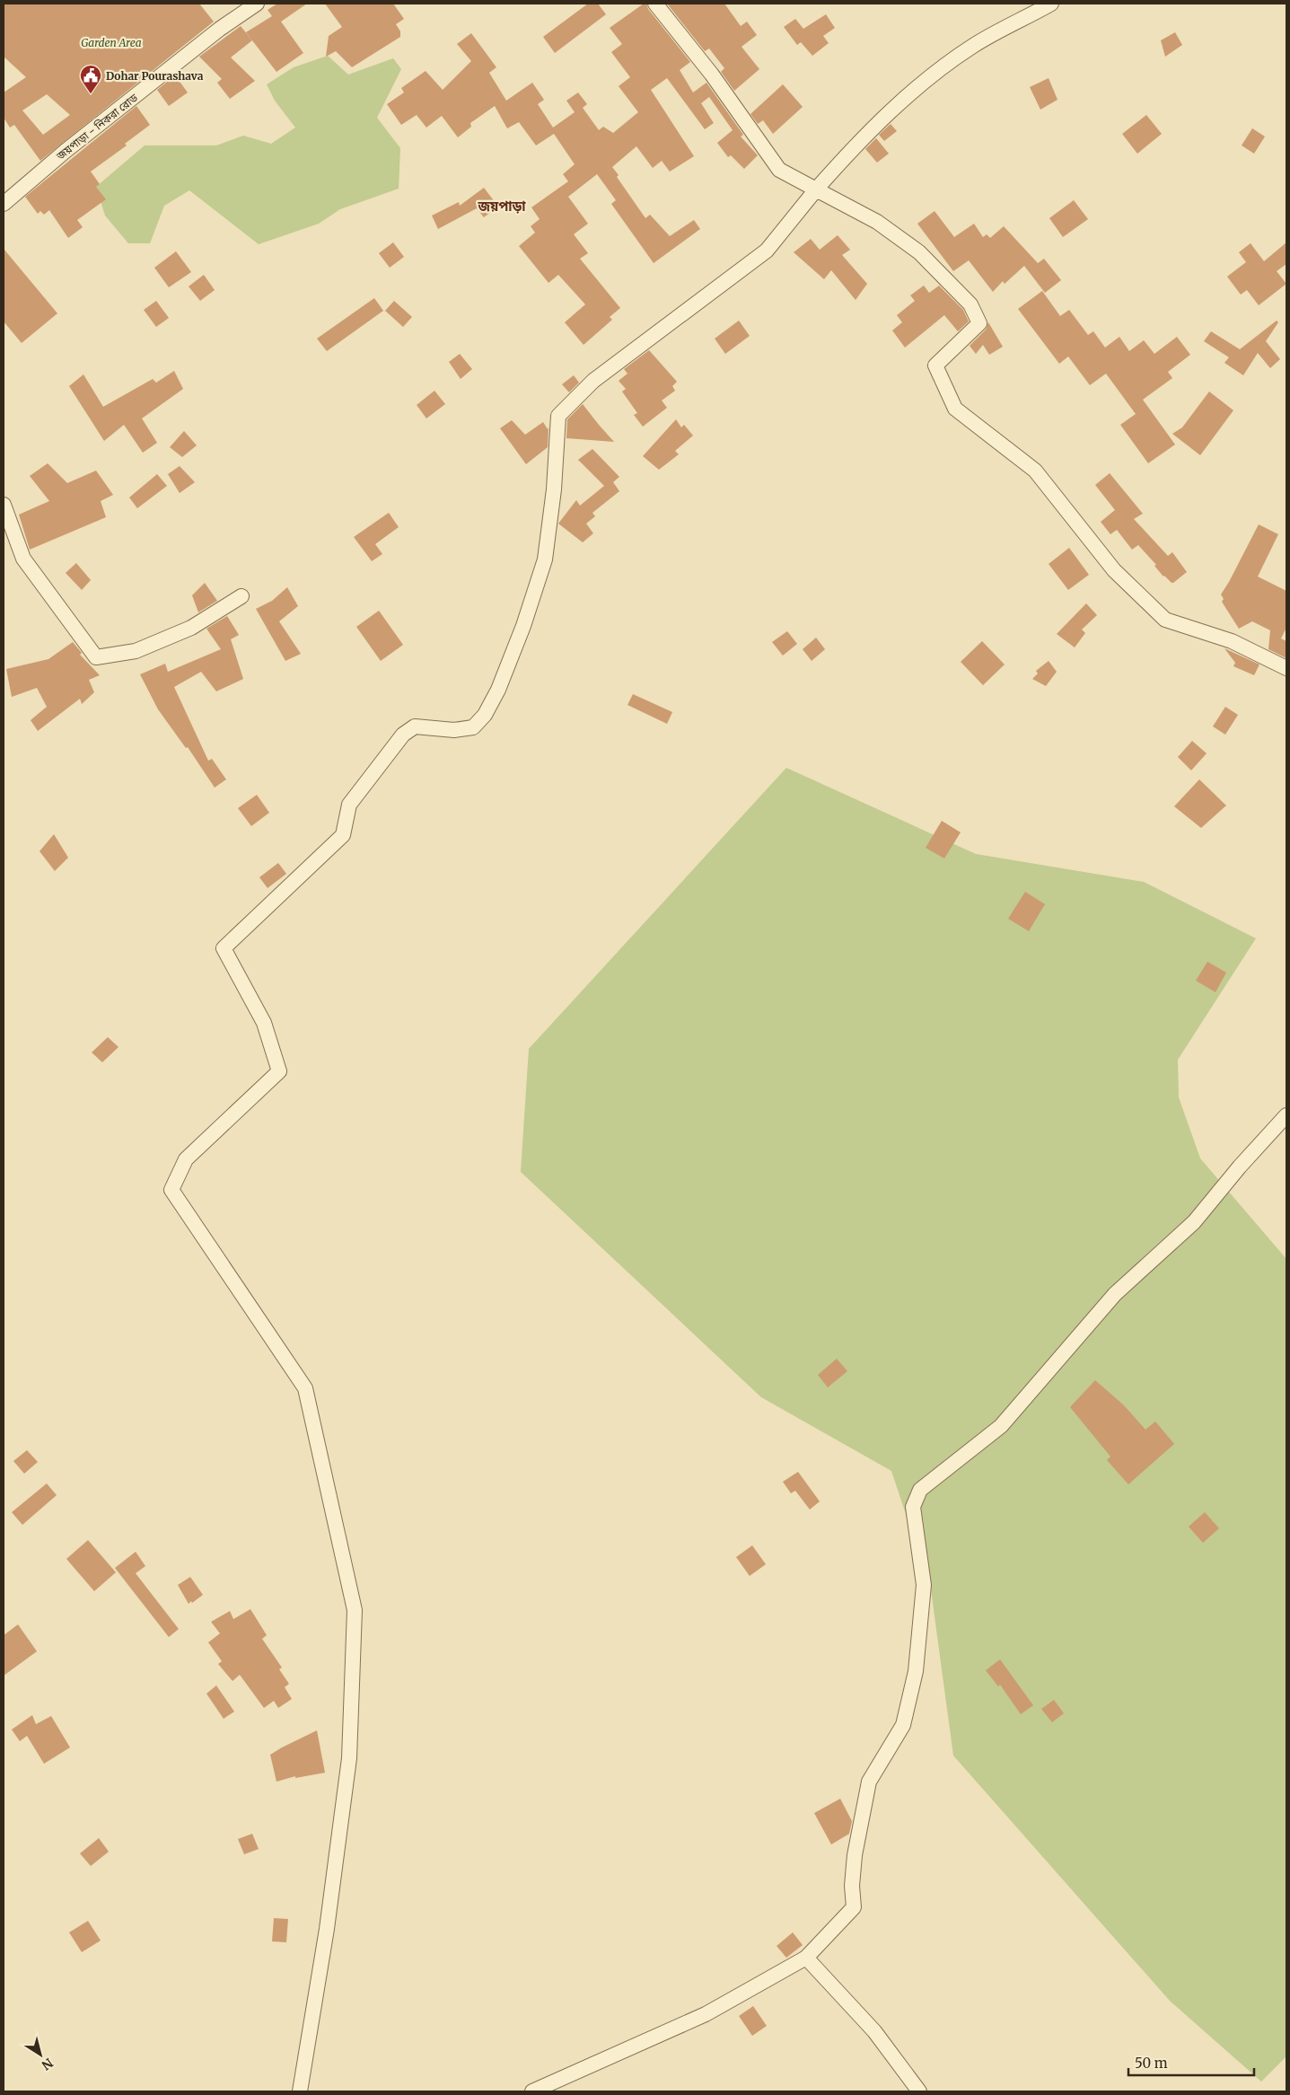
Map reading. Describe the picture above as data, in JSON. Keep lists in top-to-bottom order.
{
  "streets": {
    "street": ["জয়পাড়া - নিকরা রোড"]
  },
  "districts": ["জয়পাড়া"],
  "parks": ["Garden Area"],
  "places": {
    "public building": ["Dohar Pourashava"]
  },
  "scale_bar": "50 m",
  "north": "bottom right"
}
